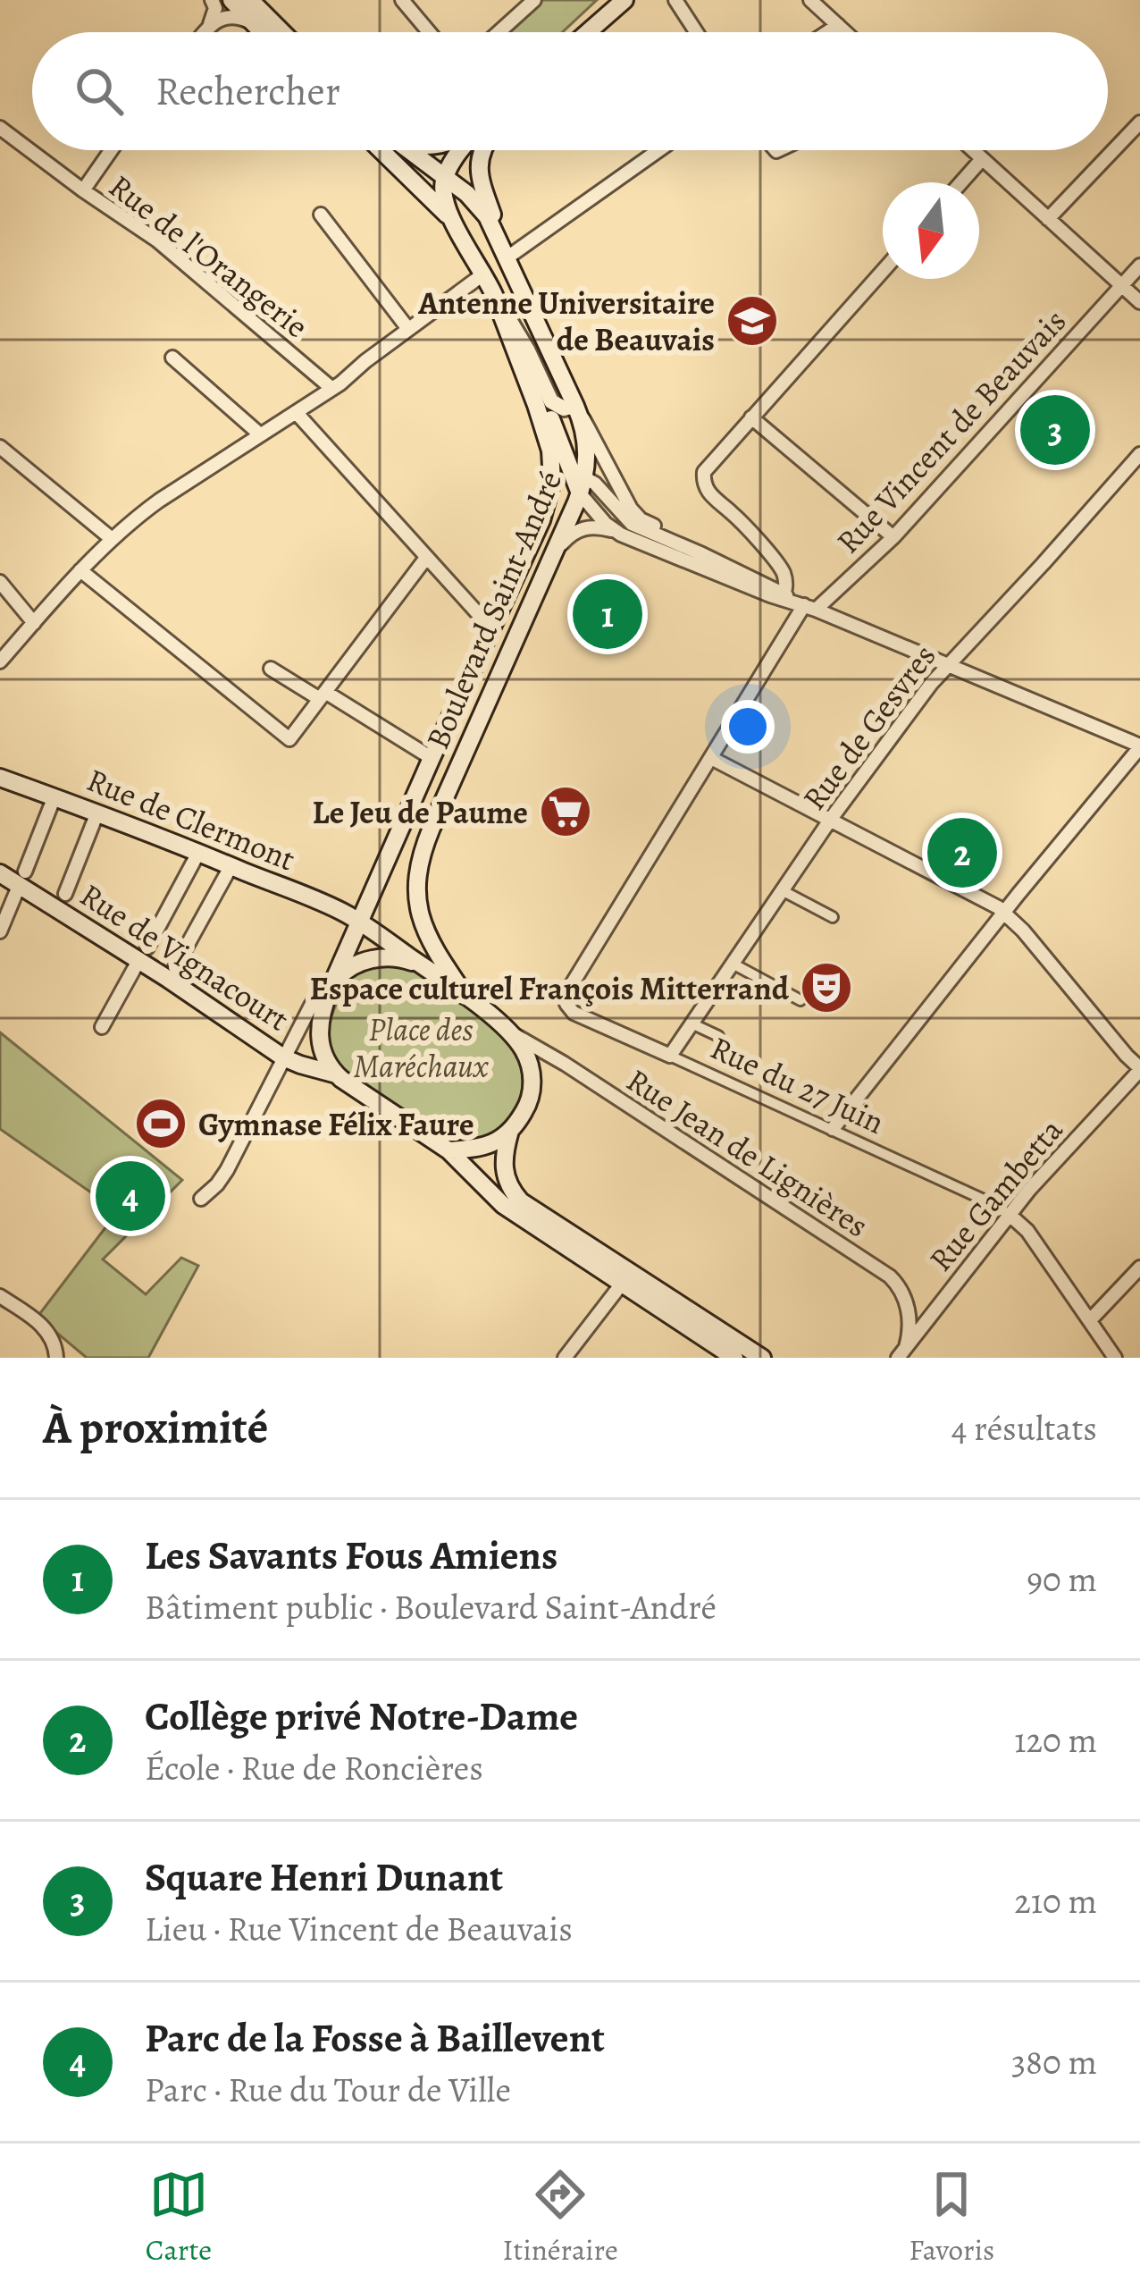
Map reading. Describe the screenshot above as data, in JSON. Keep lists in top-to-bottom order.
{
  "streets": {
    "main road": ["Boulevard Saint-André", "Rue de Clermont", "Rue de Vignacourt"],
    "street": [
      "Rue de l'Orangerie",
      "Rue Vincent de Beauvais",
      "Rue de Gesvres",
      "Rue du 27 Juin",
      "Rue Jean de Lignières",
      "Rue Gambetta"
    ]
  },
  "crossings": [
    ["Rue Vincent de Beauvais", "Rue du 27 Juin"],
    ["Boulevard Saint-André", "Rue de Clermont"],
    ["Boulevard Saint-André", "Rue de Vignacourt"],
    ["Boulevard Saint-André", "Rue Jean de Lignières"],
    ["Rue de Gesvres", "Rue du 27 Juin"],
    ["Rue de Clermont", "Rue de Vignacourt"],
    ["Rue de Clermont", "Rue Jean de Lignières"],
    ["Rue de Vignacourt", "Rue Jean de Lignières"],
    ["Rue du 27 Juin", "Rue Gambetta"],
    ["Rue Jean de Lignières", "Rue Gambetta"]
  ],
  "parks": ["Place des Maréchaux"],
  "places": {
    "school or university": ["Antenne Universitaire de Beauvais"],
    "supermarket": ["Le Jeu de Paume"],
    "theatre": ["Espace culturel François Mitterrand"],
    "sports": ["Gymnase Félix Faure"]
  },
  "north": "bottom",
  "page": {
    "search": "Rechercher",
    "pins": [
      "3",
      "1",
      "2",
      "4"
    ],
    "heading": ["À proximité", "4 résultats"],
    "list": [
      {
        "mark": "1",
        "name": "Les Savants Fous Amiens",
        "note": "Bâtiment public · Boulevard Saint-André",
        "value": "90 m"
      },
      {
        "mark": "2",
        "name": "Collège privé Notre-Dame",
        "note": "École · Rue de Roncières",
        "value": "120 m"
      },
      {
        "mark": "3",
        "name": "Square Henri Dunant",
        "note": "Lieu · Rue Vincent de Beauvais",
        "value": "210 m"
      },
      {
        "mark": "4",
        "name": "Parc de la Fosse à Baillevent",
        "note": "Parc · Rue du Tour de Ville",
        "value": "380 m"
      }
    ],
    "nav": ["Carte", "Itinéraire", "Favoris"]
  }
}
